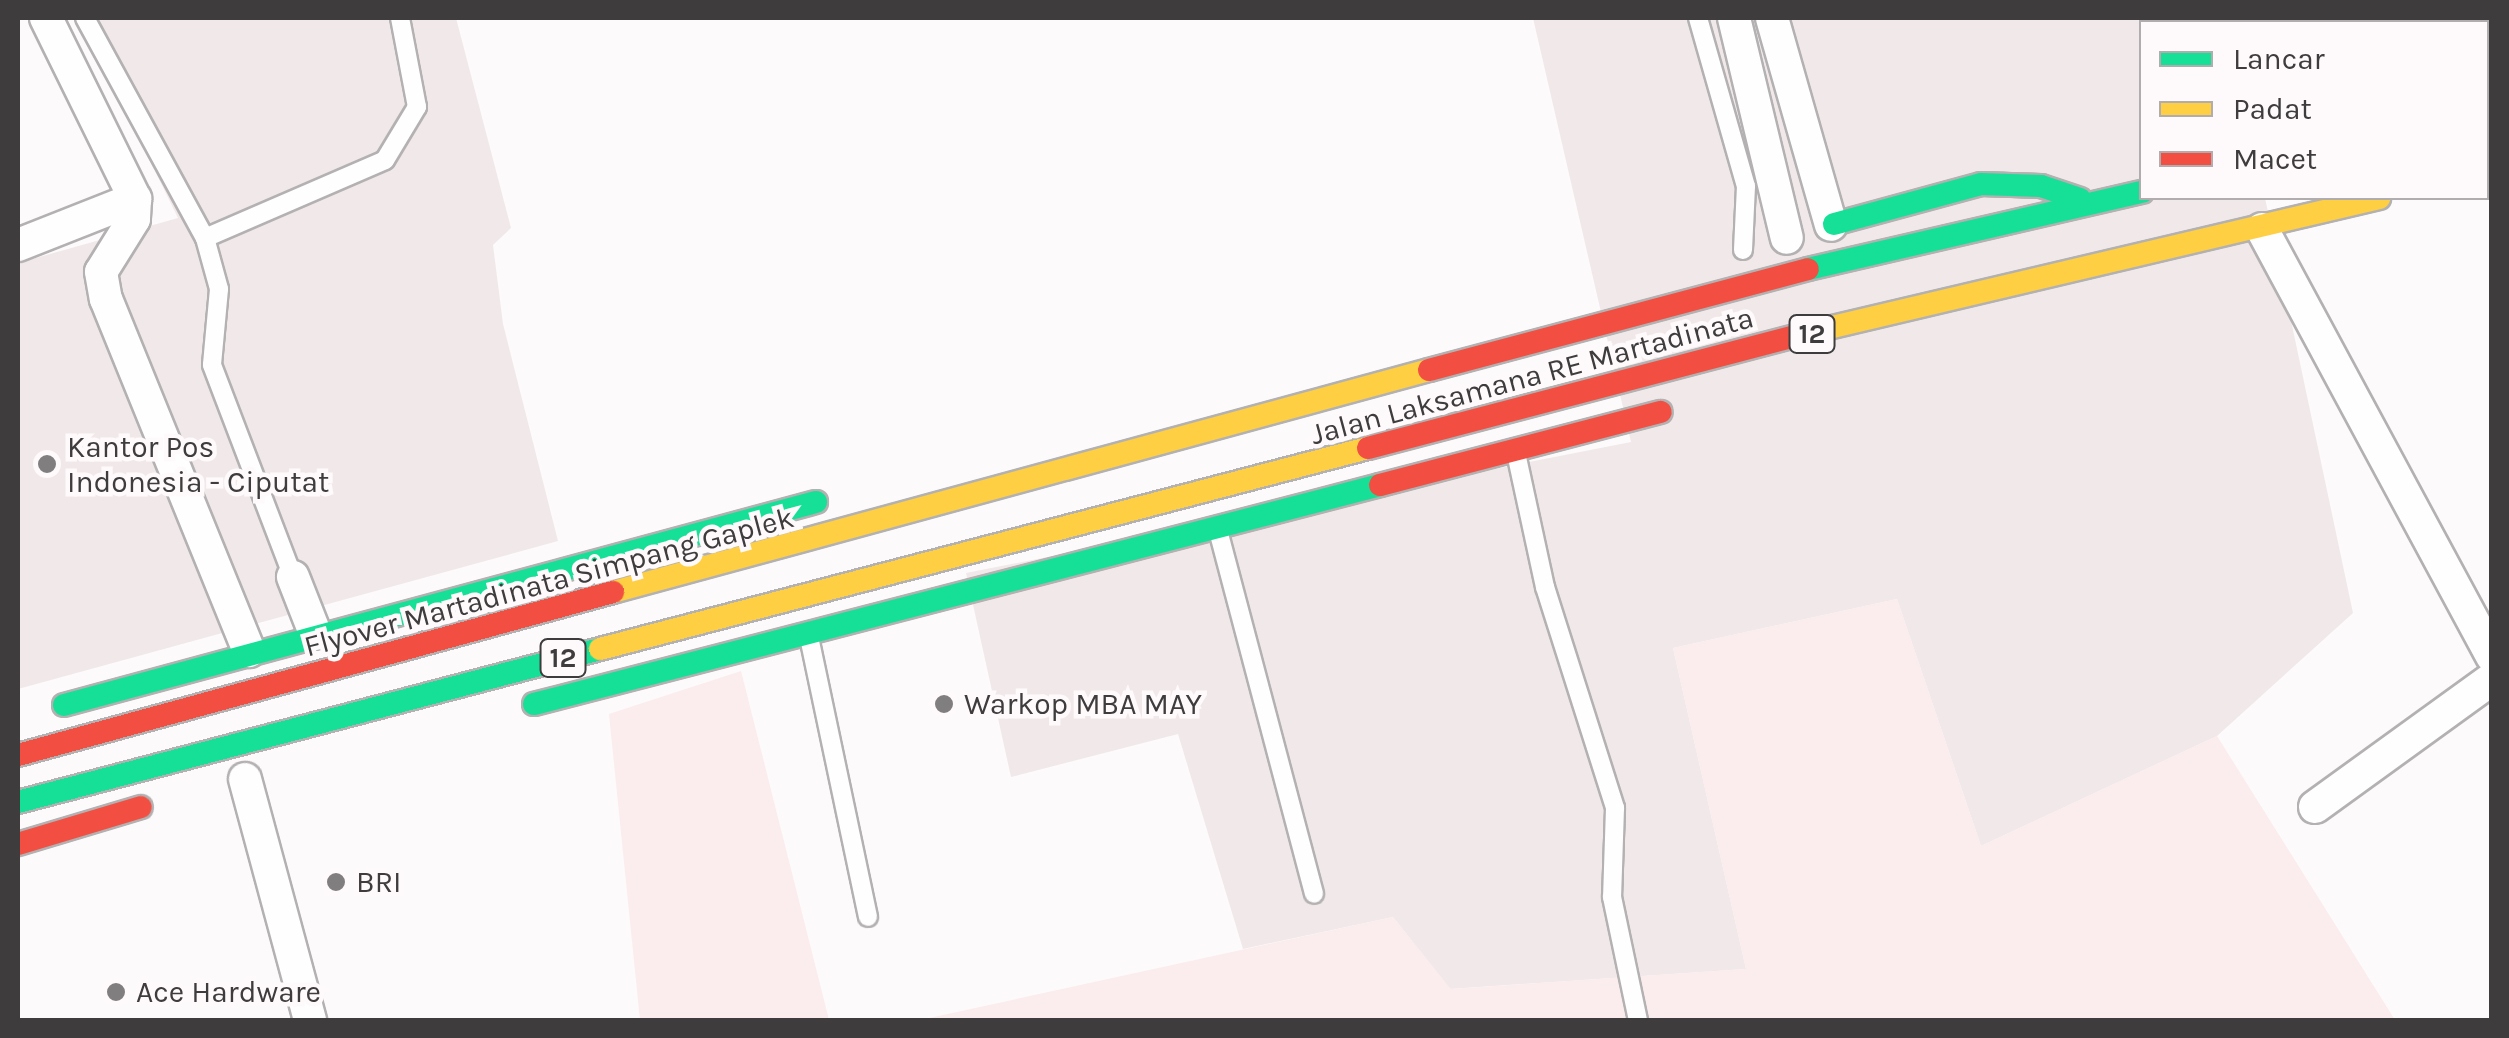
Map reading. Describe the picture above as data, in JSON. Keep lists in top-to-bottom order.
{
  "streets": {
    "highway": ["12", "Jalan Laksamana RE Martadinata", "Flyover Martadinata Simpang Gaplek"]
  },
  "crossings": [
    ["Jalan Laksamana RE Martadinata", "Flyover Martadinata Simpang Gaplek"]
  ],
  "places": [
    "Kantor Pos Indonesia - Ciputat",
    "Warkop MBA MAY",
    "BRI",
    "Ace Hardware"
  ],
  "legend": ["Lancar", "Padat", "Macet"]
}
